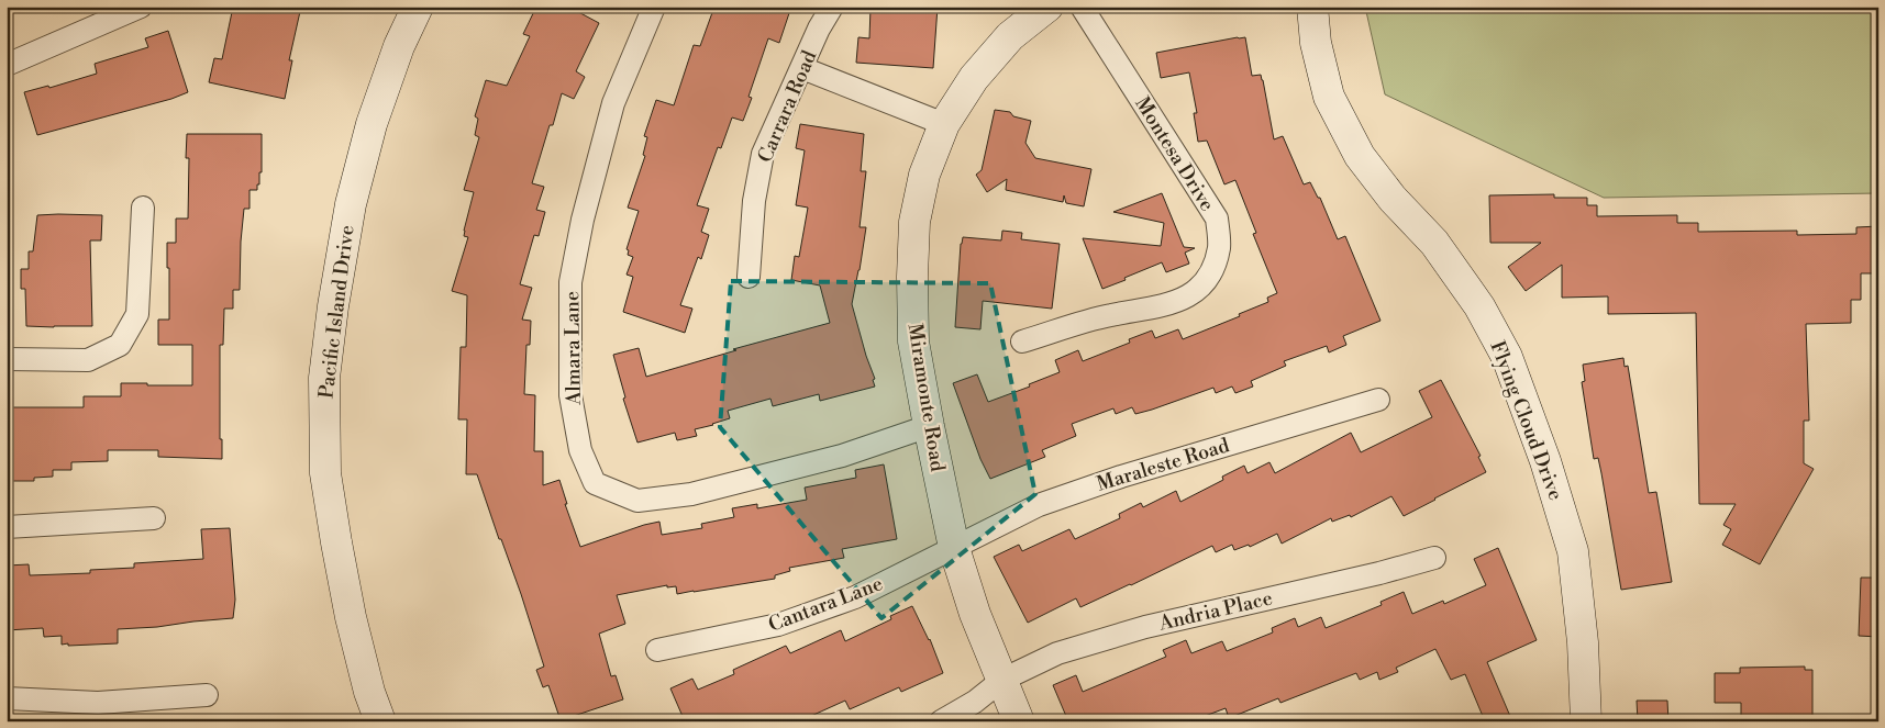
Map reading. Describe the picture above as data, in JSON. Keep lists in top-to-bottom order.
{
  "streets": {
    "street": [
      "Carrara Road",
      "Montesa Drive",
      "Pacific Island Drive",
      "Almara Lane",
      "Miramonte Road",
      "Flying Cloud Drive",
      "Maraleste Road",
      "Cantara Lane",
      "Andria Place"
    ]
  },
  "crossings": [
    ["Almara Lane", "Miramonte Road"],
    ["Miramonte Road", "Maraleste Road"],
    ["Miramonte Road", "Cantara Lane"],
    ["Miramonte Road", "Andria Place"],
    ["Maraleste Road", "Cantara Lane"]
  ]
}
